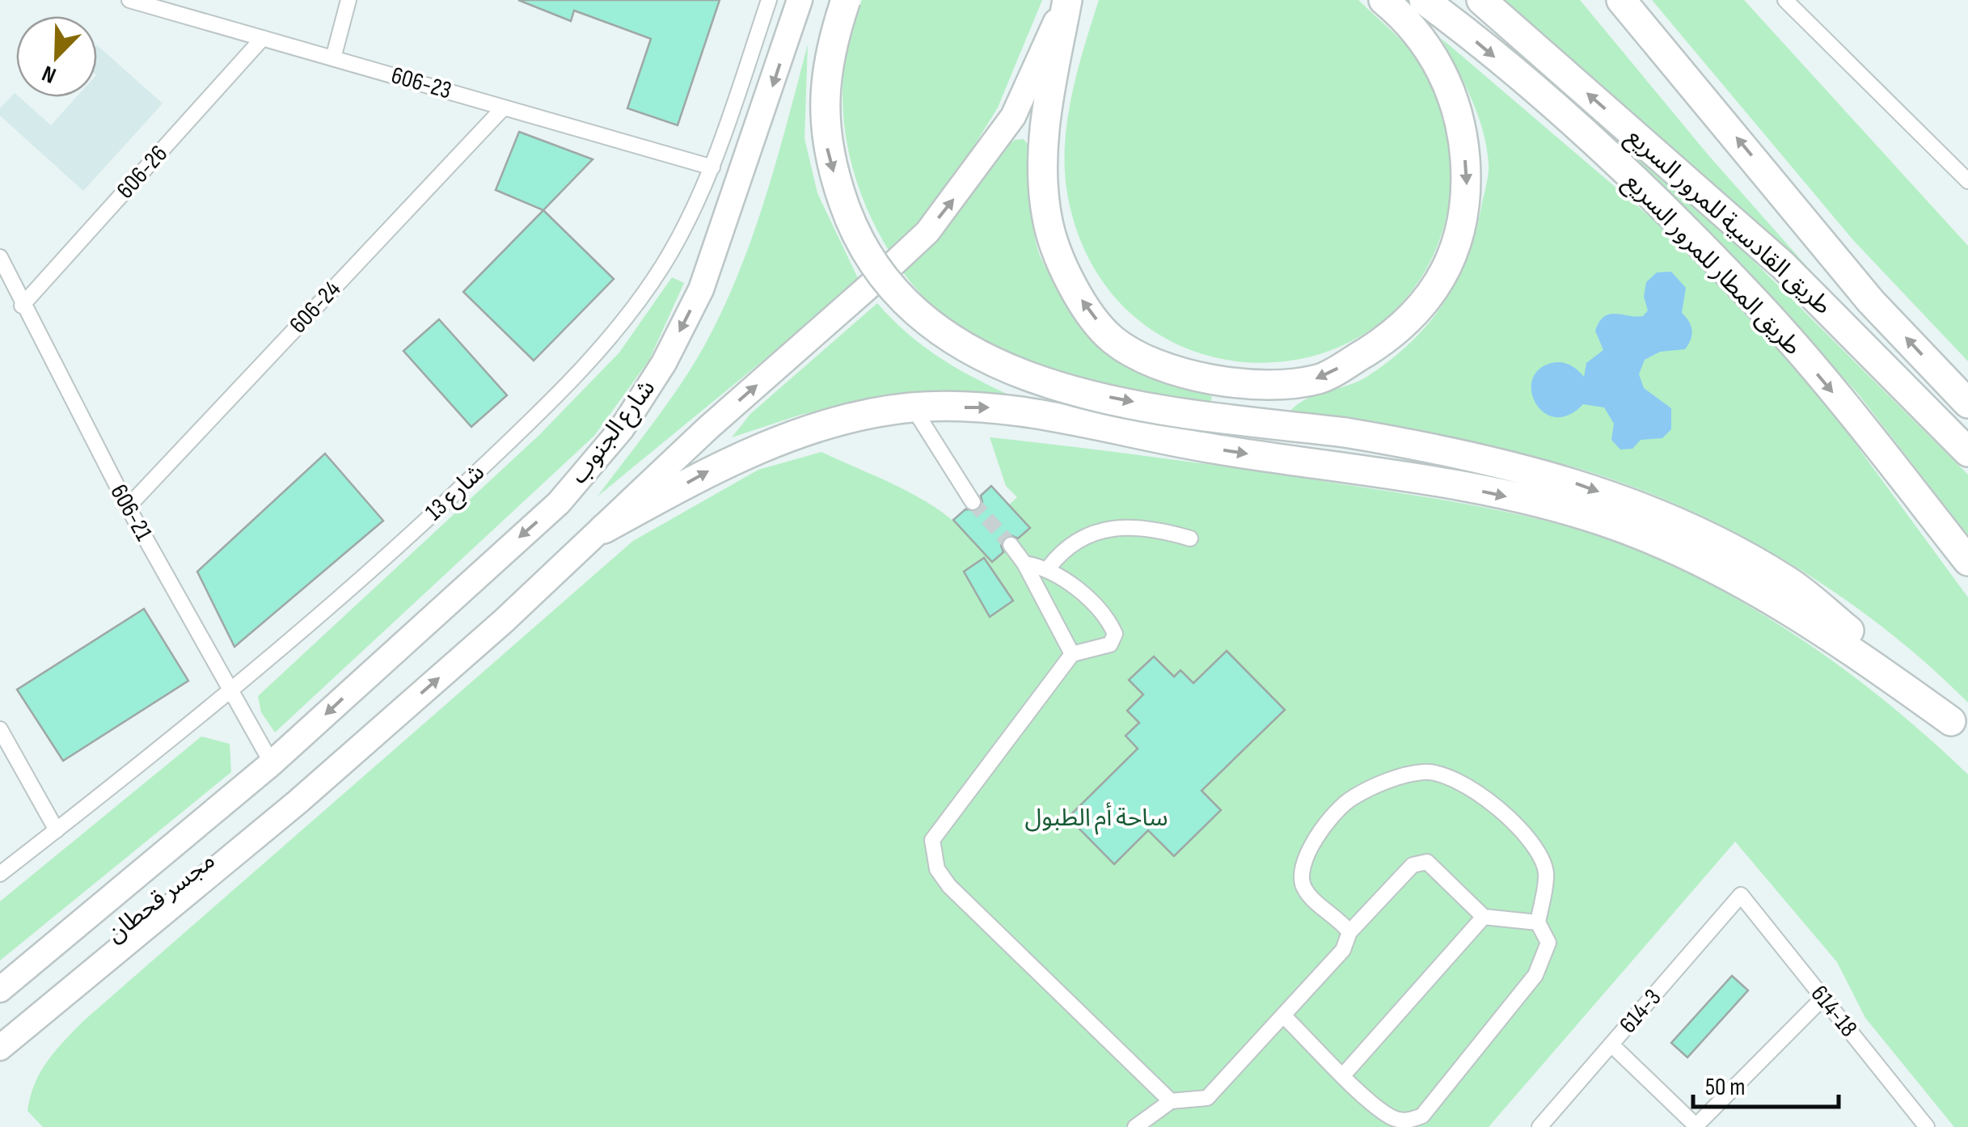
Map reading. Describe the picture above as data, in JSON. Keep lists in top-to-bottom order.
{
  "streets": {
    "highway": ["طريق القادسية للمرور السريع", "طريق المطار للمرور السريع"],
    "main road": ["شارع الجنوب", "مجسر قحطان"],
    "street": [
      "606-23",
      "606-26",
      "606-24",
      "شارع 13",
      "606-21",
      "614-3",
      "614-18"
    ]
  },
  "crossings": [
    ["606-23", "606-26"],
    ["606-23", "606-24"],
    ["606-23", "شارع 13"],
    ["606-26", "606-21"],
    ["606-24", "606-21"],
    ["شارع الجنوب", "مجسر قحطان"],
    ["شارع 13", "606-21"],
    ["614-3", "614-18"]
  ],
  "parks": ["ساحة أم الطبول"],
  "scale_bar": "50 m",
  "north": "bottom left"
}
